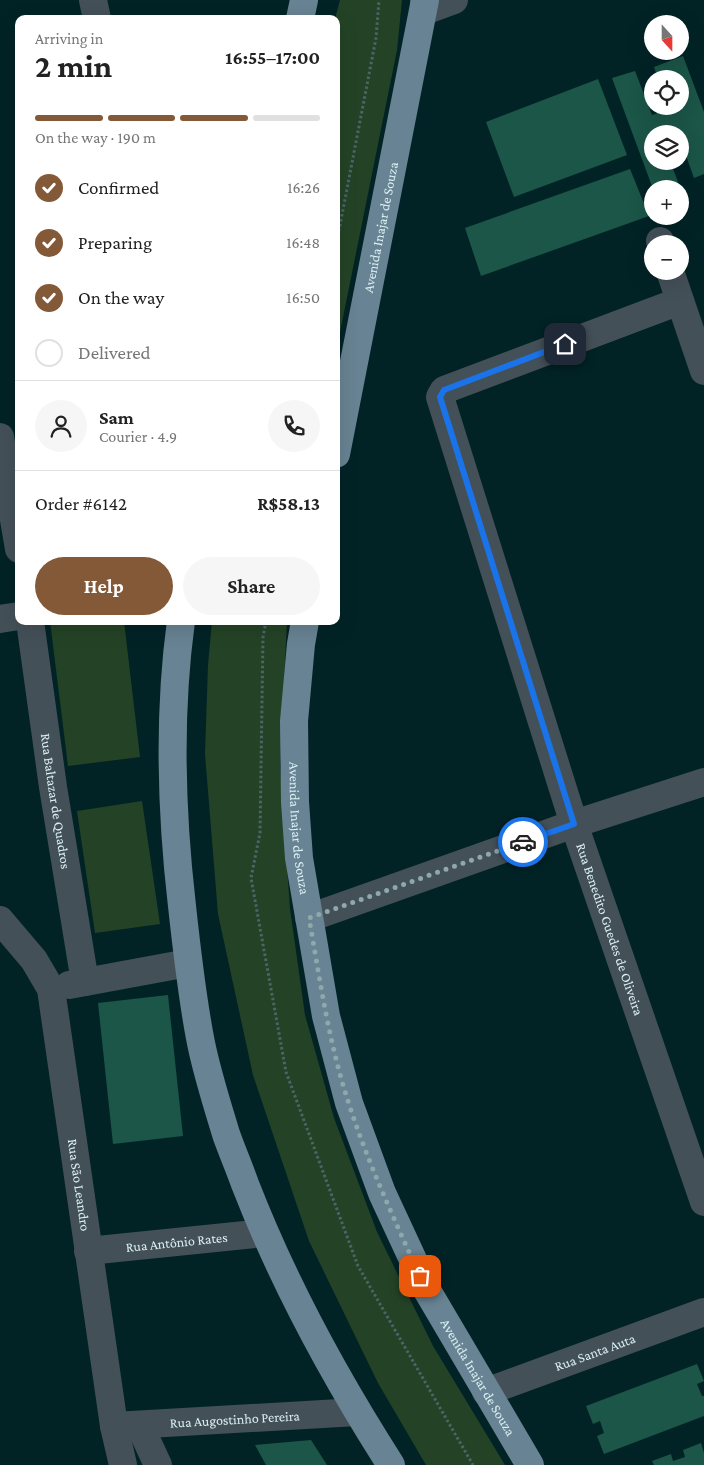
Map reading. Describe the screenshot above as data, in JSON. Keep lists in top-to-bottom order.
{
  "streets": {
    "main road": ["Avenida Inajar de Souza"],
    "street": [
      "Rua Baltazar de Quadros",
      "Rua Benedito Guedes de Oliveira",
      "Rua São Leandro",
      "Rua Antônio Rates",
      "Rua Santa Auta",
      "Rua Augostinho Pereira"
    ]
  },
  "crossings": [
    ["Avenida Inajar de Souza", "Rua Santa Auta"],
    ["Rua São Leandro", "Rua Antônio Rates"],
    ["Rua São Leandro", "Rua Augostinho Pereira"]
  ],
  "north": "bottom",
  "page": {
    "map_buttons": ["+", "−"],
    "heading": ["2 min", "Arriving in", "16:55–17:00"],
    "panel": [
      "Sam",
      "Courier · 4.9",
      "Order #6142",
      "R$58.13"
    ],
    "bar": "On the way · 190 m",
    "list": [
      ["Confirmed", "16:26"],
      ["Preparing", "16:48"],
      ["On the way", "16:50"],
      "Delivered"
    ],
    "buttons": ["Help", "Share"]
  }
}
